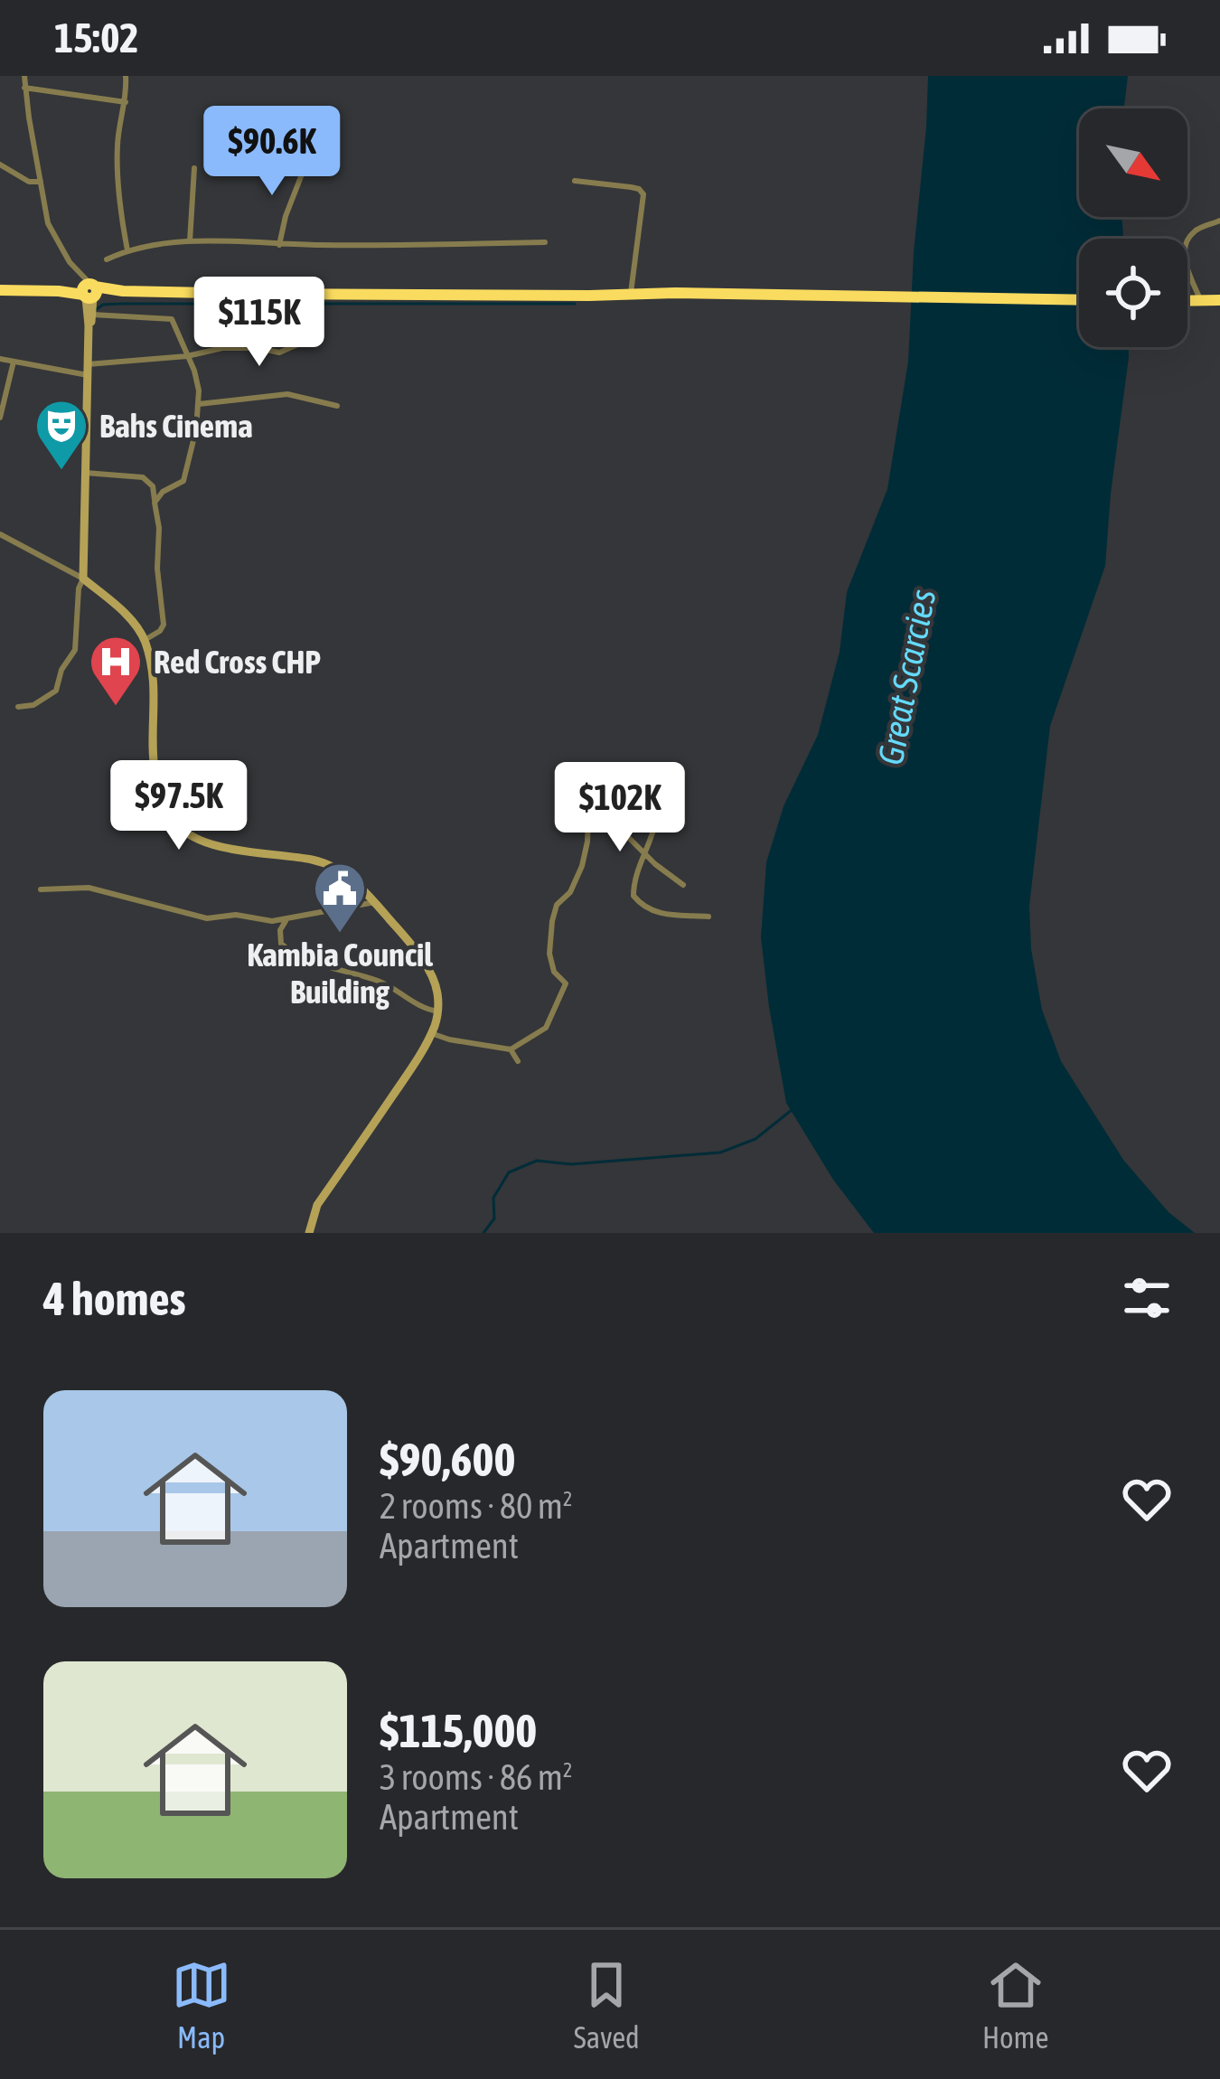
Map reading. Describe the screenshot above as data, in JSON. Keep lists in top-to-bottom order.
{
  "water": ["Great Scarcies"],
  "places": {
    "theatre": ["Bahs Cinema"],
    "hospital": ["Red Cross CHP"],
    "public building": ["Kambia Council Building"]
  },
  "north": "bottom right",
  "page": {
    "status": "15:02",
    "price": [
      "$90.6K",
      "$115K",
      "$97.5K",
      "$102K"
    ],
    "heading": "4 homes",
    "list": [
      {
        "name": "$90,600",
        "note": "2 rooms · 80 m² · Apartment"
      },
      {
        "name": "$115,000",
        "note": "3 rooms · 86 m² · Apartment"
      }
    ],
    "tabs": ["Map", "Saved", "Home"]
  }
}
